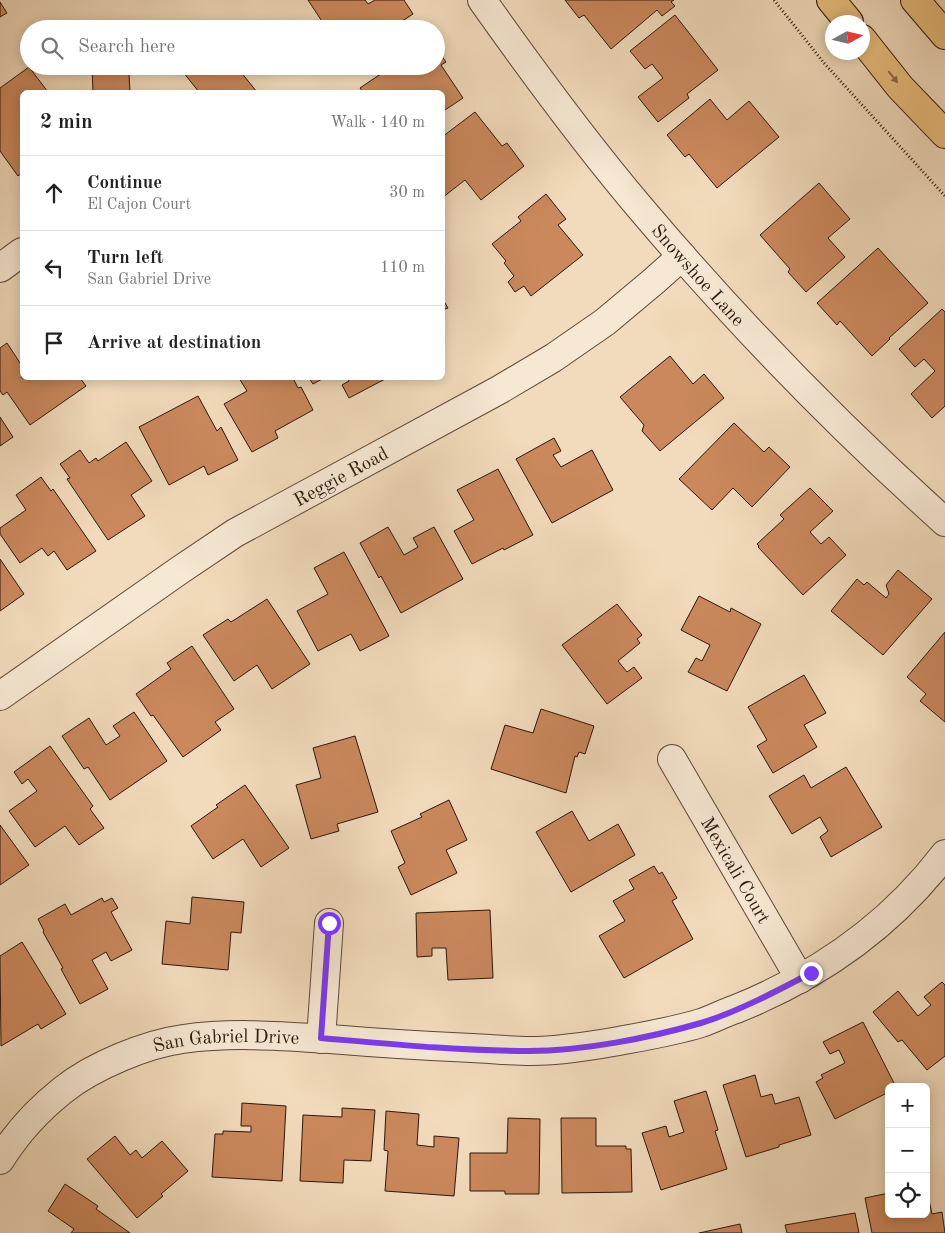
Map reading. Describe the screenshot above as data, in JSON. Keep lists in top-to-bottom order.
{
  "streets": {
    "street": [
      "Snowshoe Lane",
      "Reggie Road",
      "Mexicali Court",
      "San Gabriel Drive"
    ]
  },
  "crossings": [
    ["Snowshoe Lane", "Reggie Road"],
    ["Mexicali Court", "San Gabriel Drive"]
  ],
  "north": "right",
  "page": {
    "search": "Search here",
    "heading": ["2 min", "Walk · 140 m"],
    "list": [
      ["Continue", "El Cajon Court", "30 m"],
      ["Turn left", "San Gabriel Drive", "110 m"],
      "Arrive at destination"
    ],
    "map_buttons": ["+", "−"]
  }
}
